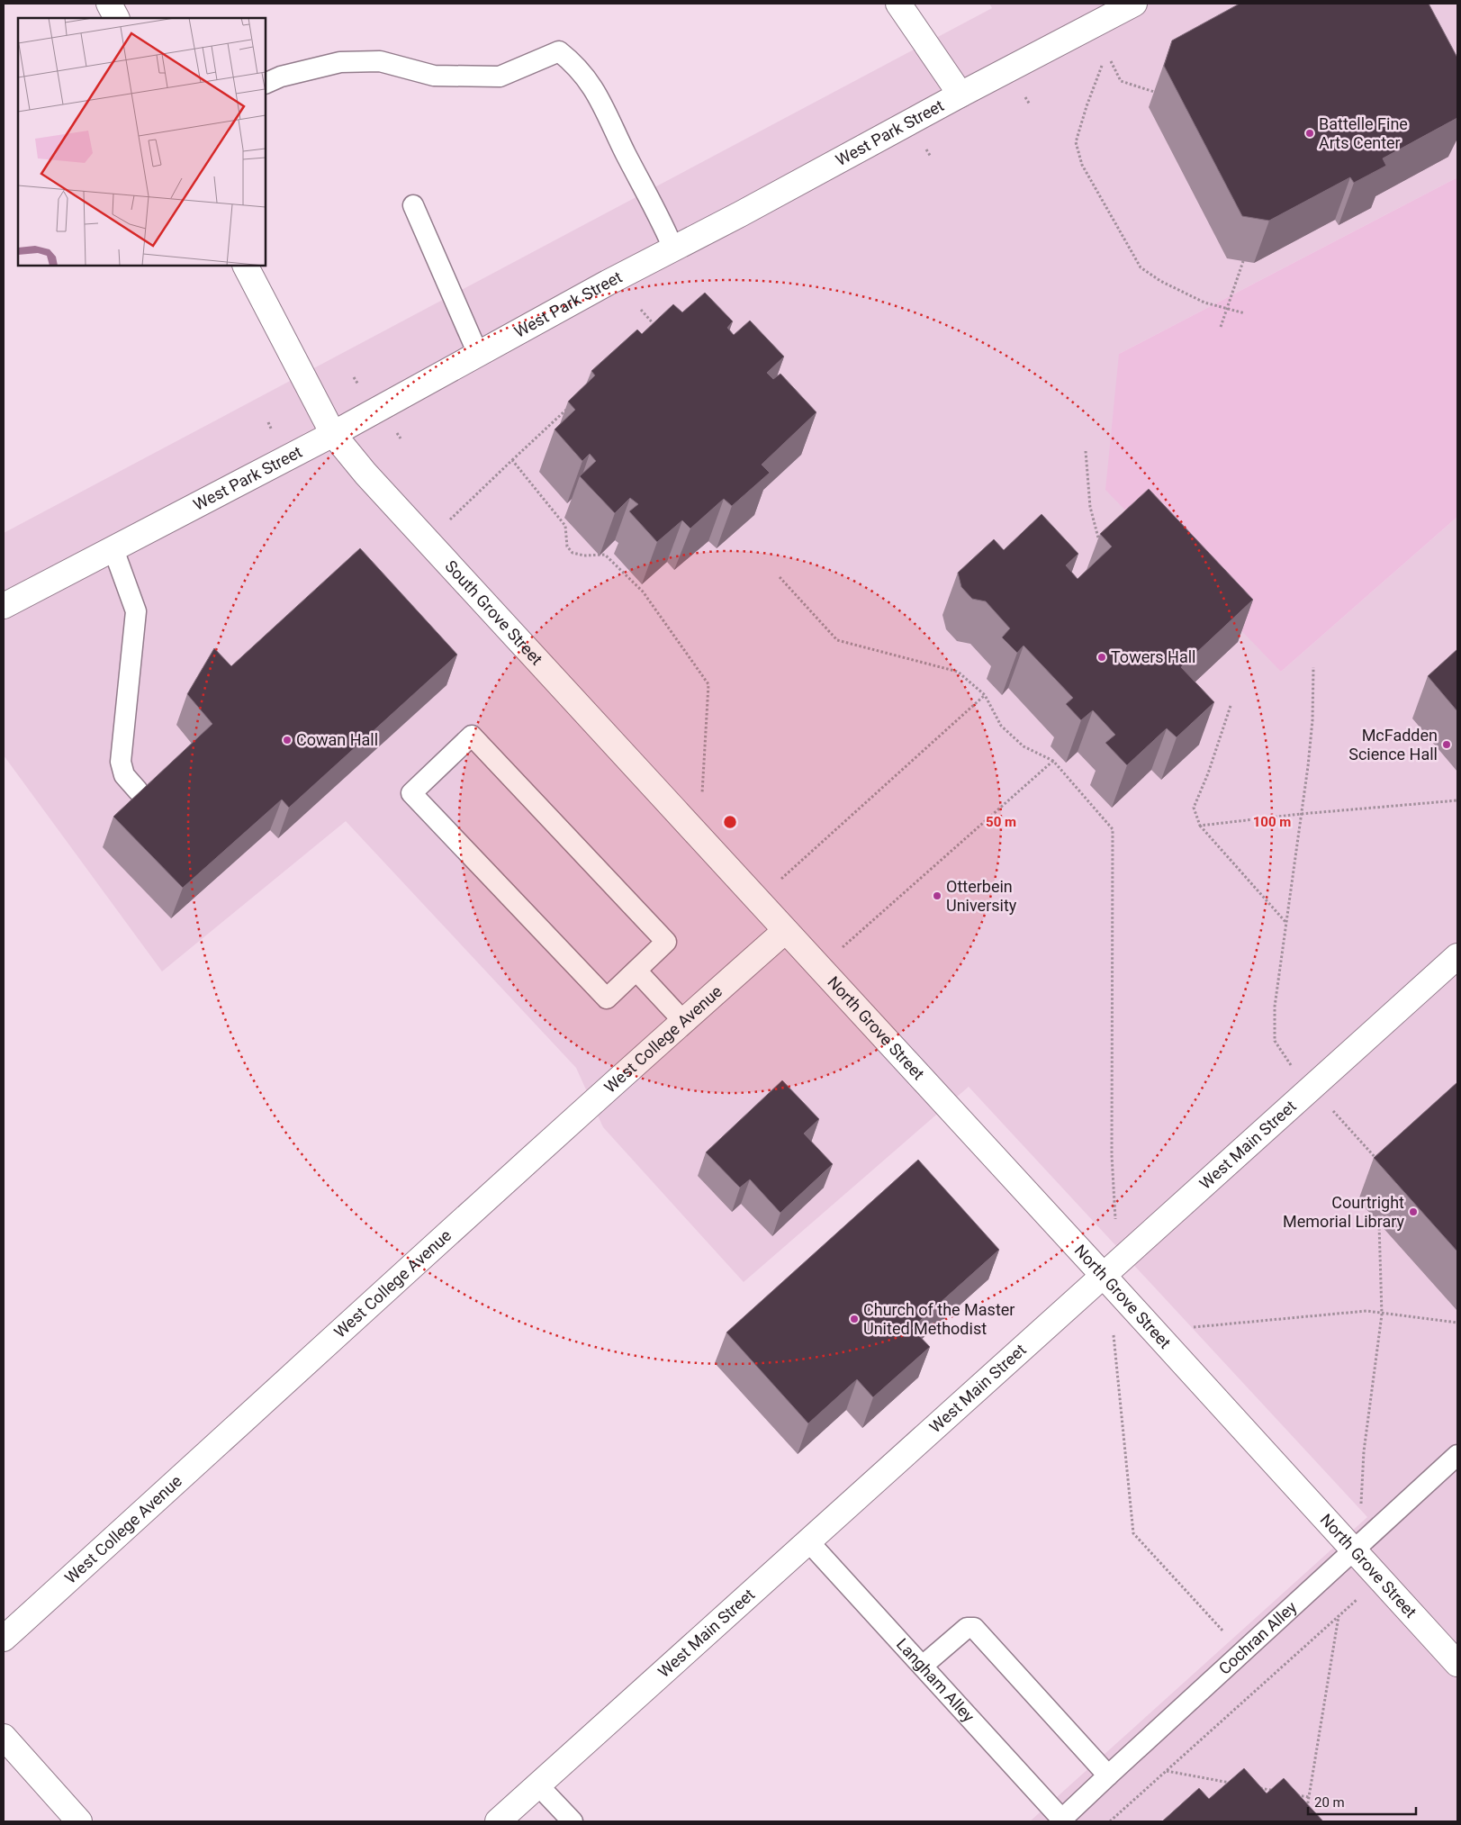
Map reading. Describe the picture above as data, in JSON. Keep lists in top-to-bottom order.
{
  "streets": {
    "street": [
      "West Park Street",
      "South Grove Street",
      "North Grove Street",
      "West College Avenue",
      "West Main Street"
    ],
    "lane": ["Cochran Alley", "Langham Alley"]
  },
  "crossings": [
    ["West Park Street", "South Grove Street"],
    ["South Grove Street", "North Grove Street"],
    ["South Grove Street", "West College Avenue"],
    ["North Grove Street", "West College Avenue"],
    ["North Grove Street", "West Main Street"],
    ["North Grove Street", "Cochran Alley"],
    ["West Main Street", "Langham Alley"],
    ["Cochran Alley", "Langham Alley"]
  ],
  "places": [
    "Battelle Fine Arts Center",
    "Towers Hall",
    "Cowan Hall",
    "McFadden Science Hall",
    "Otterbein University",
    "Courtright Memorial Library",
    "Church of the Master United Methodist"
  ],
  "scale_bar": "20 m",
  "rings": ["50 m", "100 m"]
}
